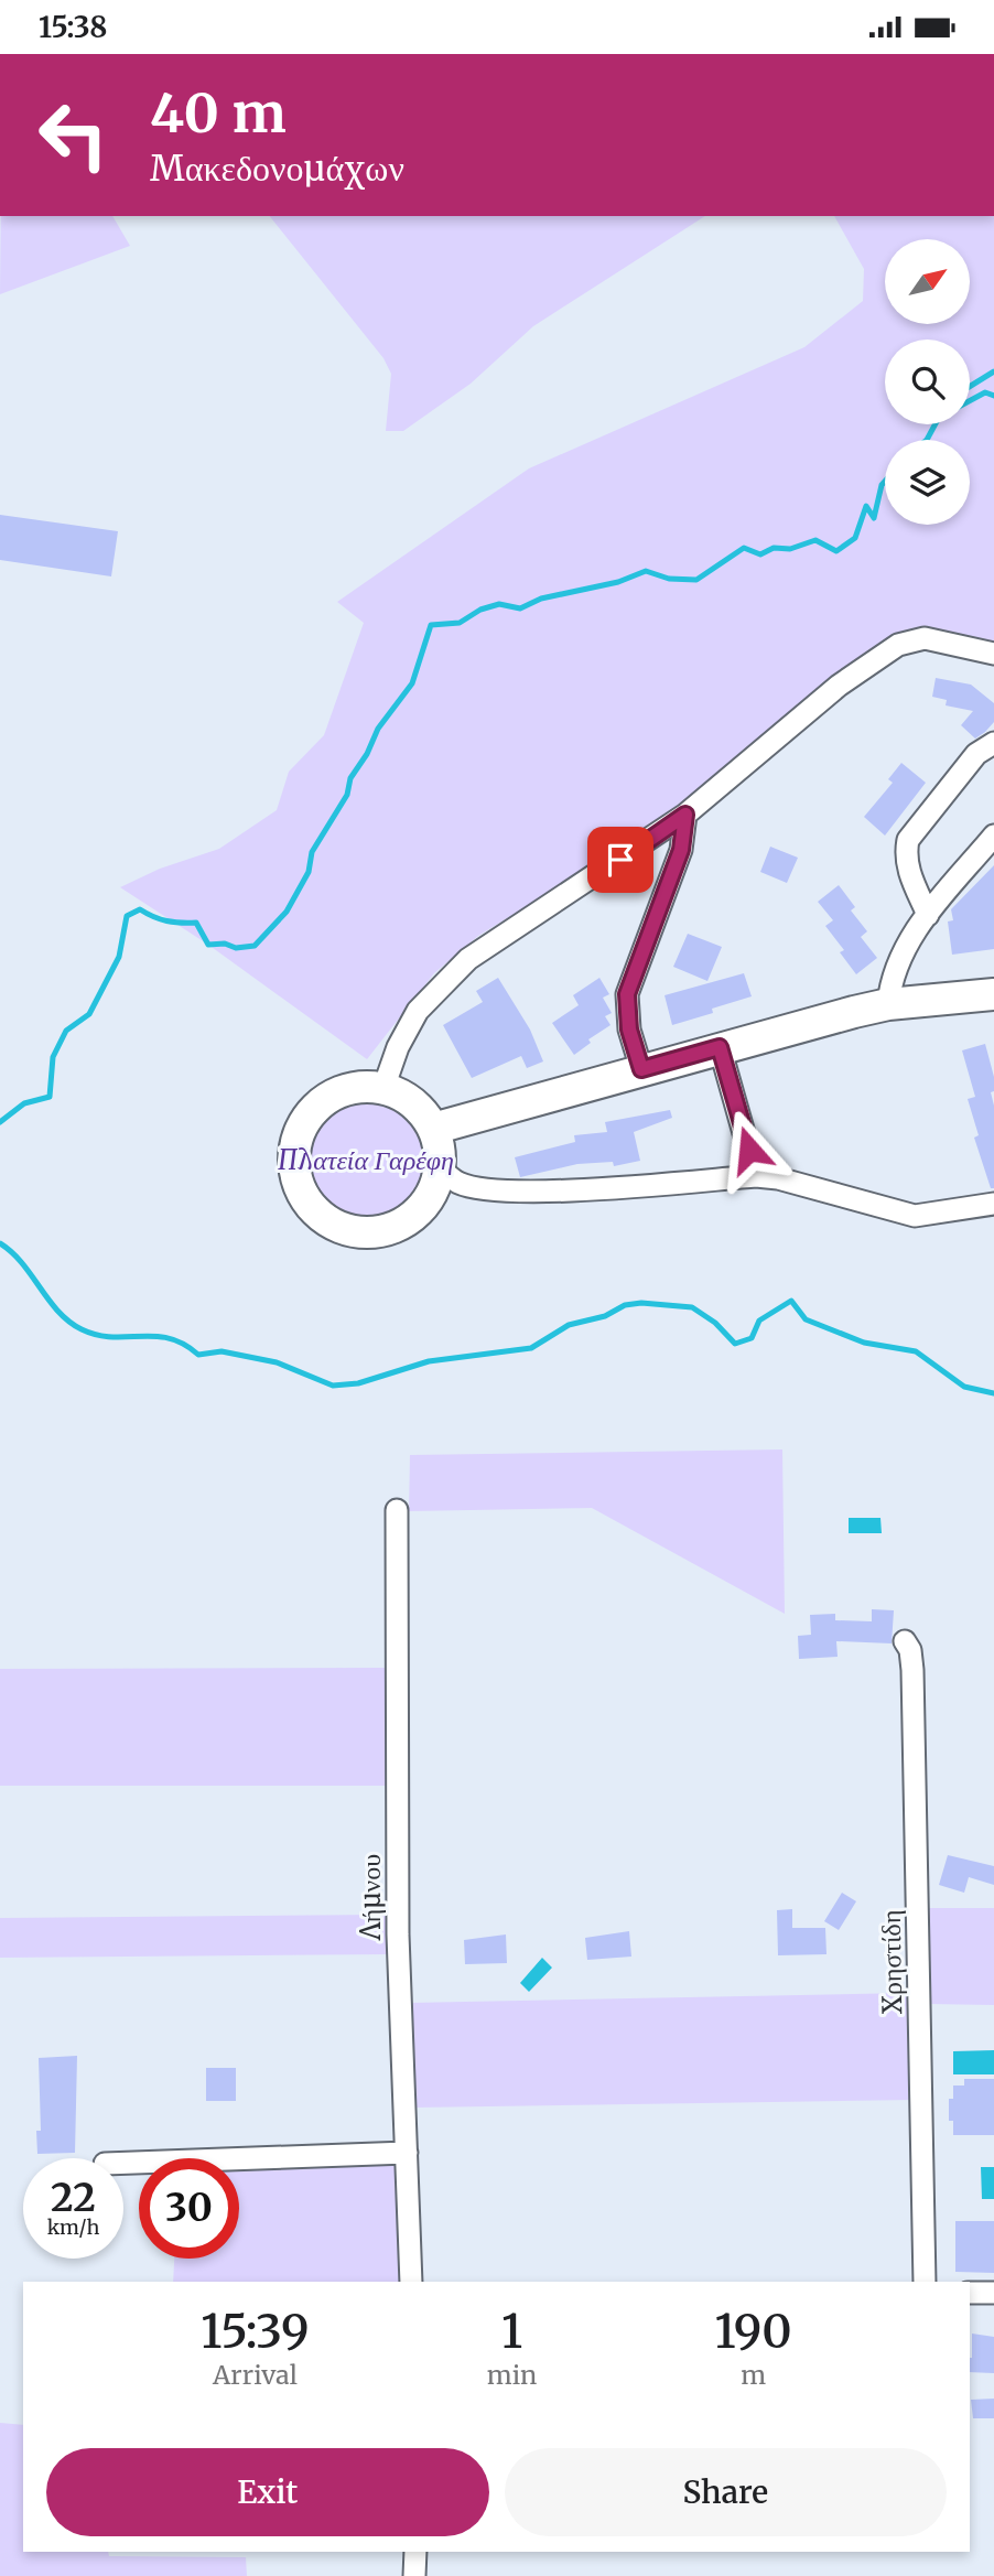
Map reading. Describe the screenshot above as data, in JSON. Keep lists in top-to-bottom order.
{
  "streets": {
    "street": ["Λήμνου", "Χρηστίδη"]
  },
  "parks": ["Πλατεία Γαρέφη"],
  "north": "top right",
  "page": {
    "status": "15:38",
    "turn": ["40 m", "Μακεδονομάχων"],
    "speed": "22 km/h",
    "limit": "30",
    "eta": [
      "15:39",
      "Arrival",
      "1",
      "min",
      "190",
      "m"
    ],
    "buttons": ["Exit", "Share"]
  }
}
